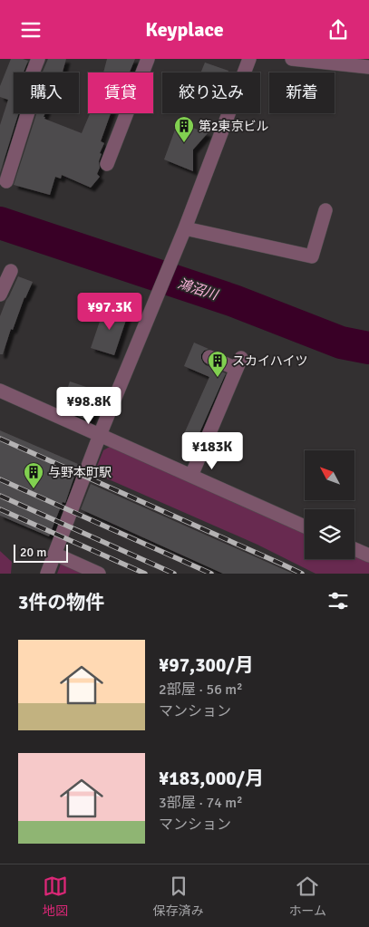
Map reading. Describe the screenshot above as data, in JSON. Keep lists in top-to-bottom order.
{
  "water": ["鴻沼川"],
  "places": {
    "building": ["第2東京ビル", "スカイハイツ", "与野本町駅"]
  },
  "scale_bar": "20 m",
  "north": "top left",
  "page": {
    "header": "Keyplace",
    "chip": [
      "購入",
      "賃貸",
      "絞り込み",
      "新着"
    ],
    "price": ["¥97.3K", "¥98.8K", "¥183K"],
    "scale": "20 m",
    "heading": "3件の物件",
    "list": [
      {
        "name": "¥97,300/月",
        "note": "2部屋 · 56 m² · マンション"
      },
      {
        "name": "¥183,000/月",
        "note": "3部屋 · 74 m² · マンション"
      }
    ],
    "tabs": ["地図", "保存済み", "ホーム"]
  }
}
